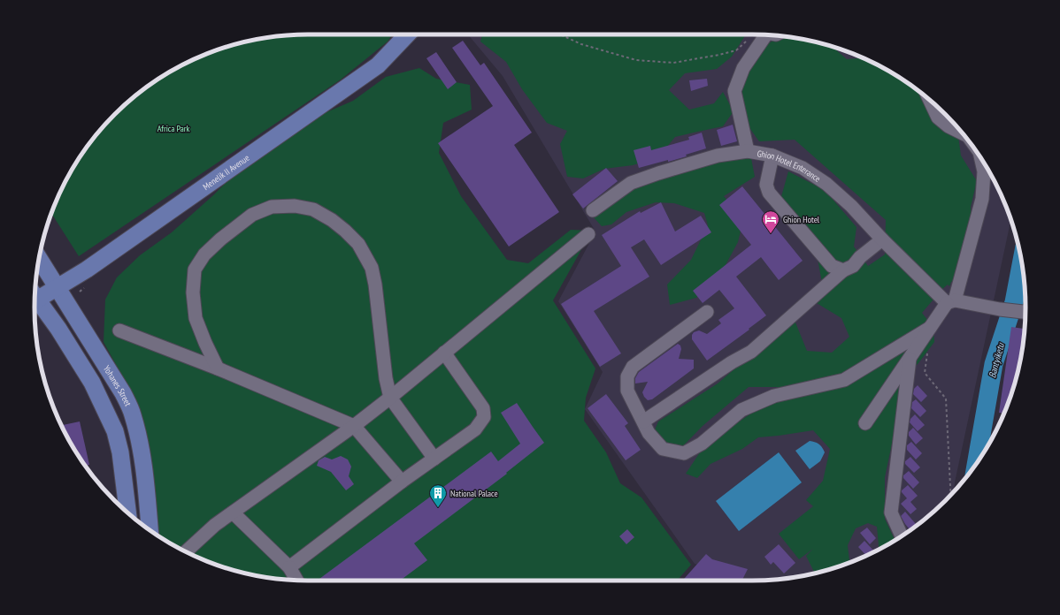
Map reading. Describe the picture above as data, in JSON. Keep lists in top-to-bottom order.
{
  "streets": {
    "main road": ["Menelik II Avenue", "Yohanes Street"],
    "lane": ["Ghion Hotel Enterance"]
  },
  "crossings": [
    ["Menelik II Avenue", "Yohanes Street"]
  ],
  "water": ["Bantyiketu"],
  "parks": ["Africa Park"],
  "places": {
    "hotel": ["Ghion Hotel"],
    "building": ["National Palace"]
  }
}
